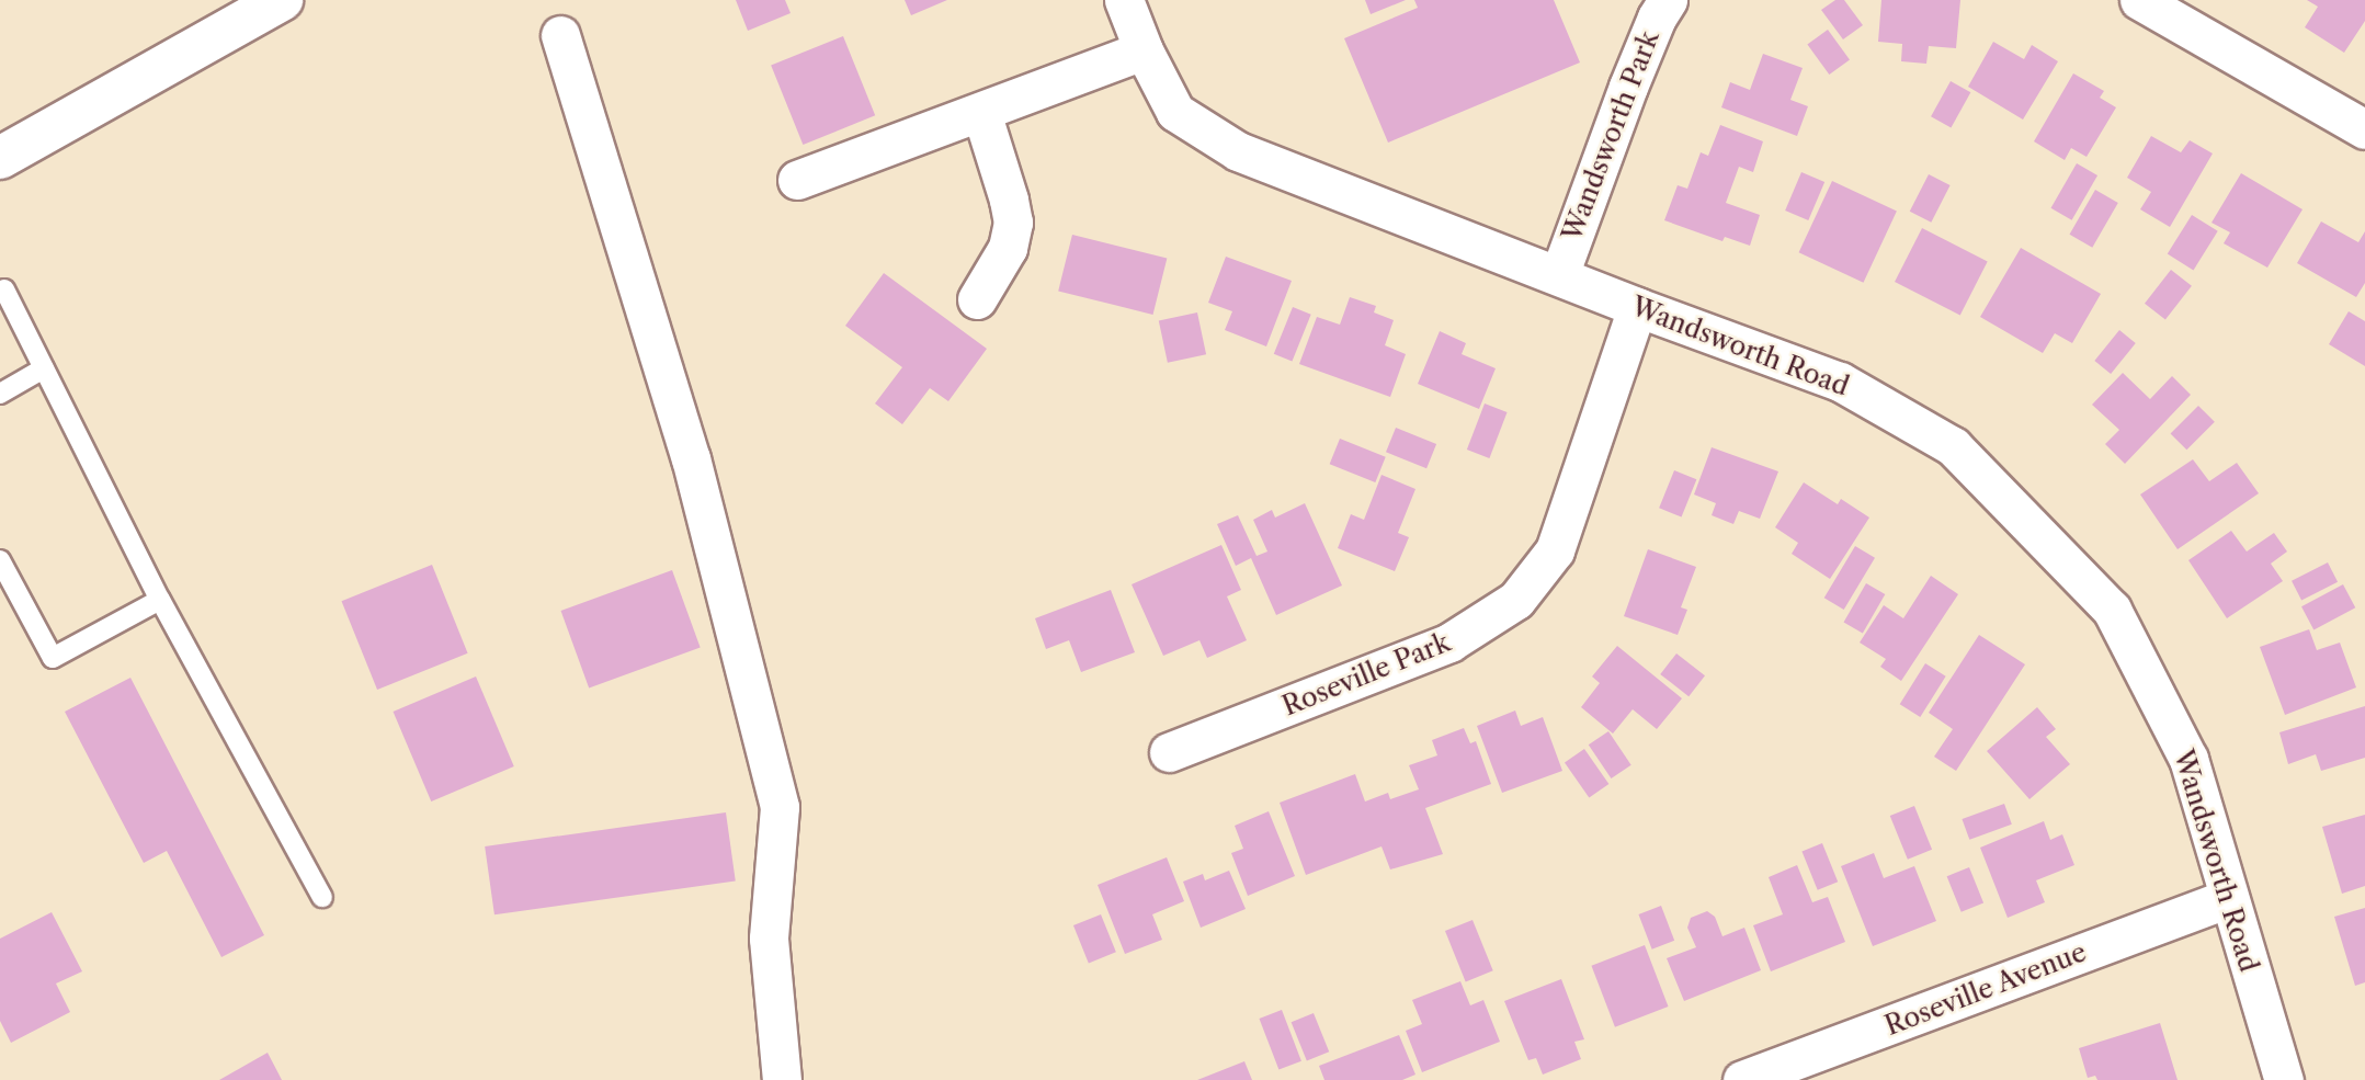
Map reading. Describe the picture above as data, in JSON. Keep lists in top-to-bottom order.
{
  "streets": {
    "street": [
      "Wandsworth Park",
      "Wandsworth Road",
      "Roseville Park",
      "Roseville Avenue"
    ]
  },
  "crossings": [
    ["Wandsworth Park", "Wandsworth Road"],
    ["Wandsworth Road", "Roseville Park"],
    ["Wandsworth Road", "Roseville Avenue"]
  ]
}
